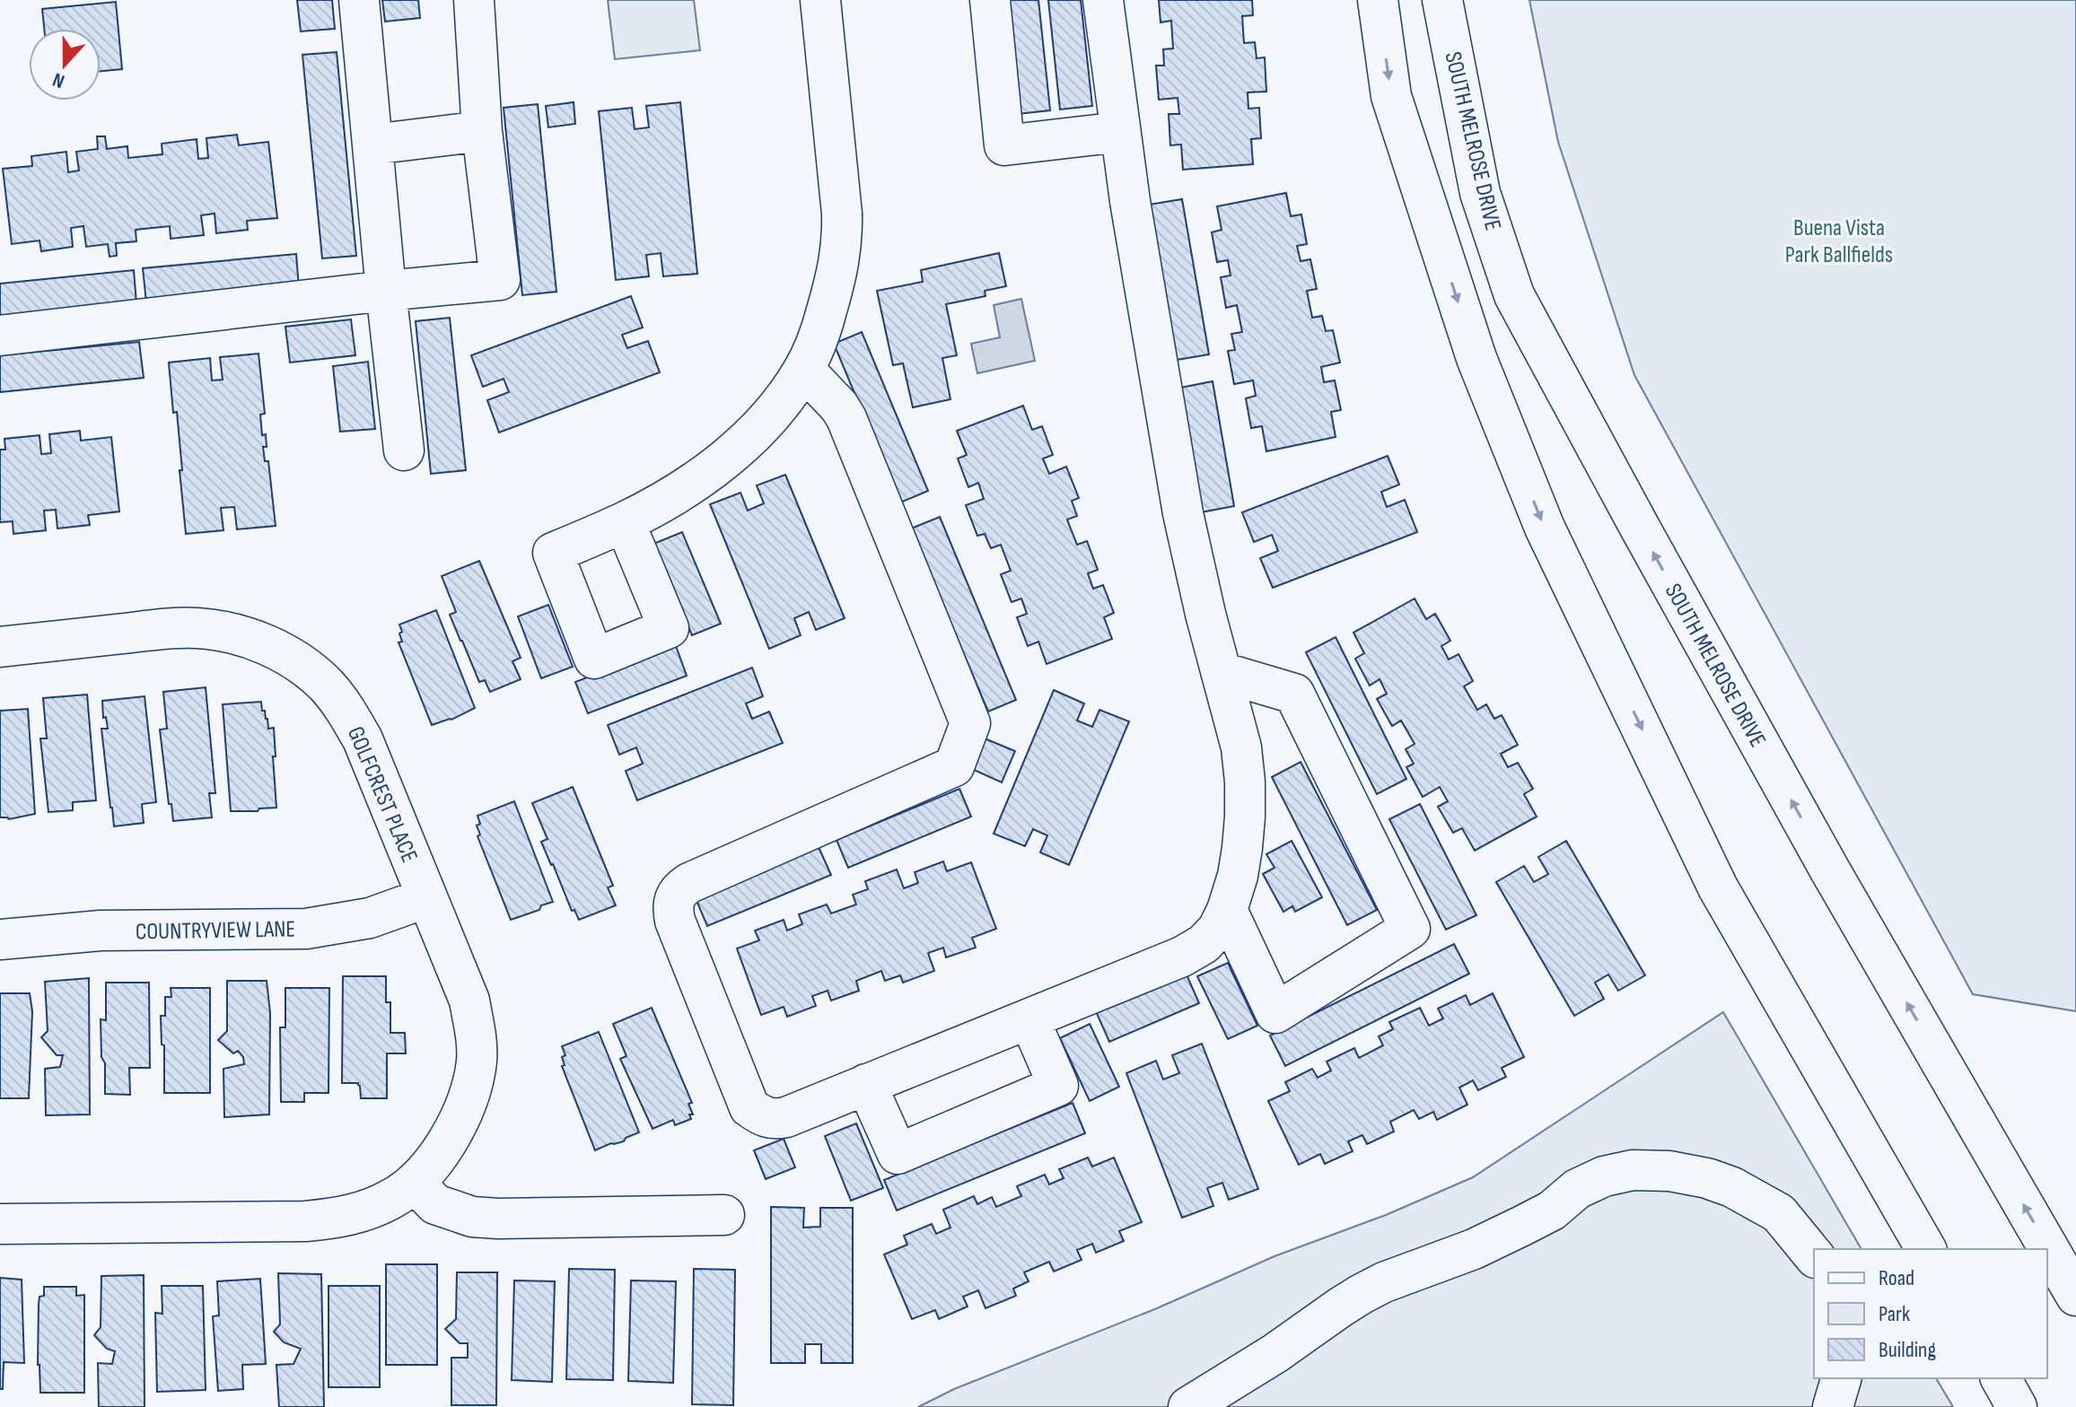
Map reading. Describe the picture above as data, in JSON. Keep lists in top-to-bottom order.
{
  "streets": {
    "main road": ["SOUTH MELROSE DRIVE", "GOLFCREST PLACE", "COUNTRYVIEW LANE"]
  },
  "crossings": [
    ["GOLFCREST PLACE", "COUNTRYVIEW LANE"]
  ],
  "parks": ["Buena Vista Park Ballfields"],
  "legend": ["Road", "Park", "Building"],
  "north": "bottom"
}
